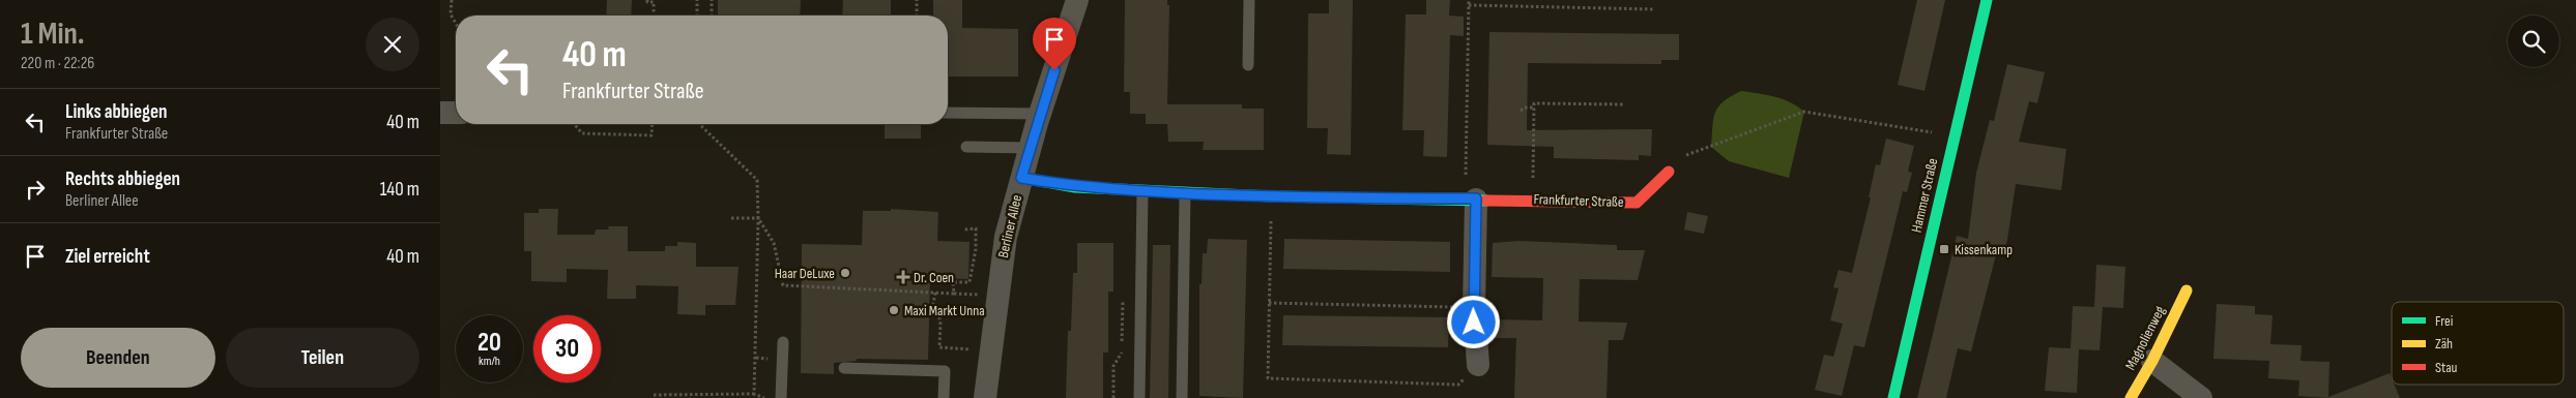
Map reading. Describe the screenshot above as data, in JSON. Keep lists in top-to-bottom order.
{
  "streets": {
    "street": [
      "Hammer Straße",
      "Frankfurter Straße",
      "Berliner Allee",
      "Magnolienweg"
    ]
  },
  "crossings": [
    ["Frankfurter Straße", "Berliner Allee"]
  ],
  "places": {
    "transit": ["Kissenkamp"],
    "other": ["Haar DeLuxe", "Maxi Markt Unna"],
    "health": ["Dr. Coen"]
  },
  "legend": ["Frei", "Zäh", "Stau"],
  "page": {
    "heading": ["1 Min.", "220 m · 22:26"],
    "turn": ["40 m", "Frankfurter Straße"],
    "list": [
      {
        "name": "Links abbiegen",
        "note": "Frankfurter Straße",
        "value": "40 m"
      },
      {
        "name": "Rechts abbiegen",
        "note": "Berliner Allee",
        "value": "140 m"
      },
      {
        "name": "Ziel erreicht",
        "value": "40 m"
      }
    ],
    "speed": "20 km/h",
    "limit": "30",
    "buttons": ["Beenden", "Teilen"]
  }
}
